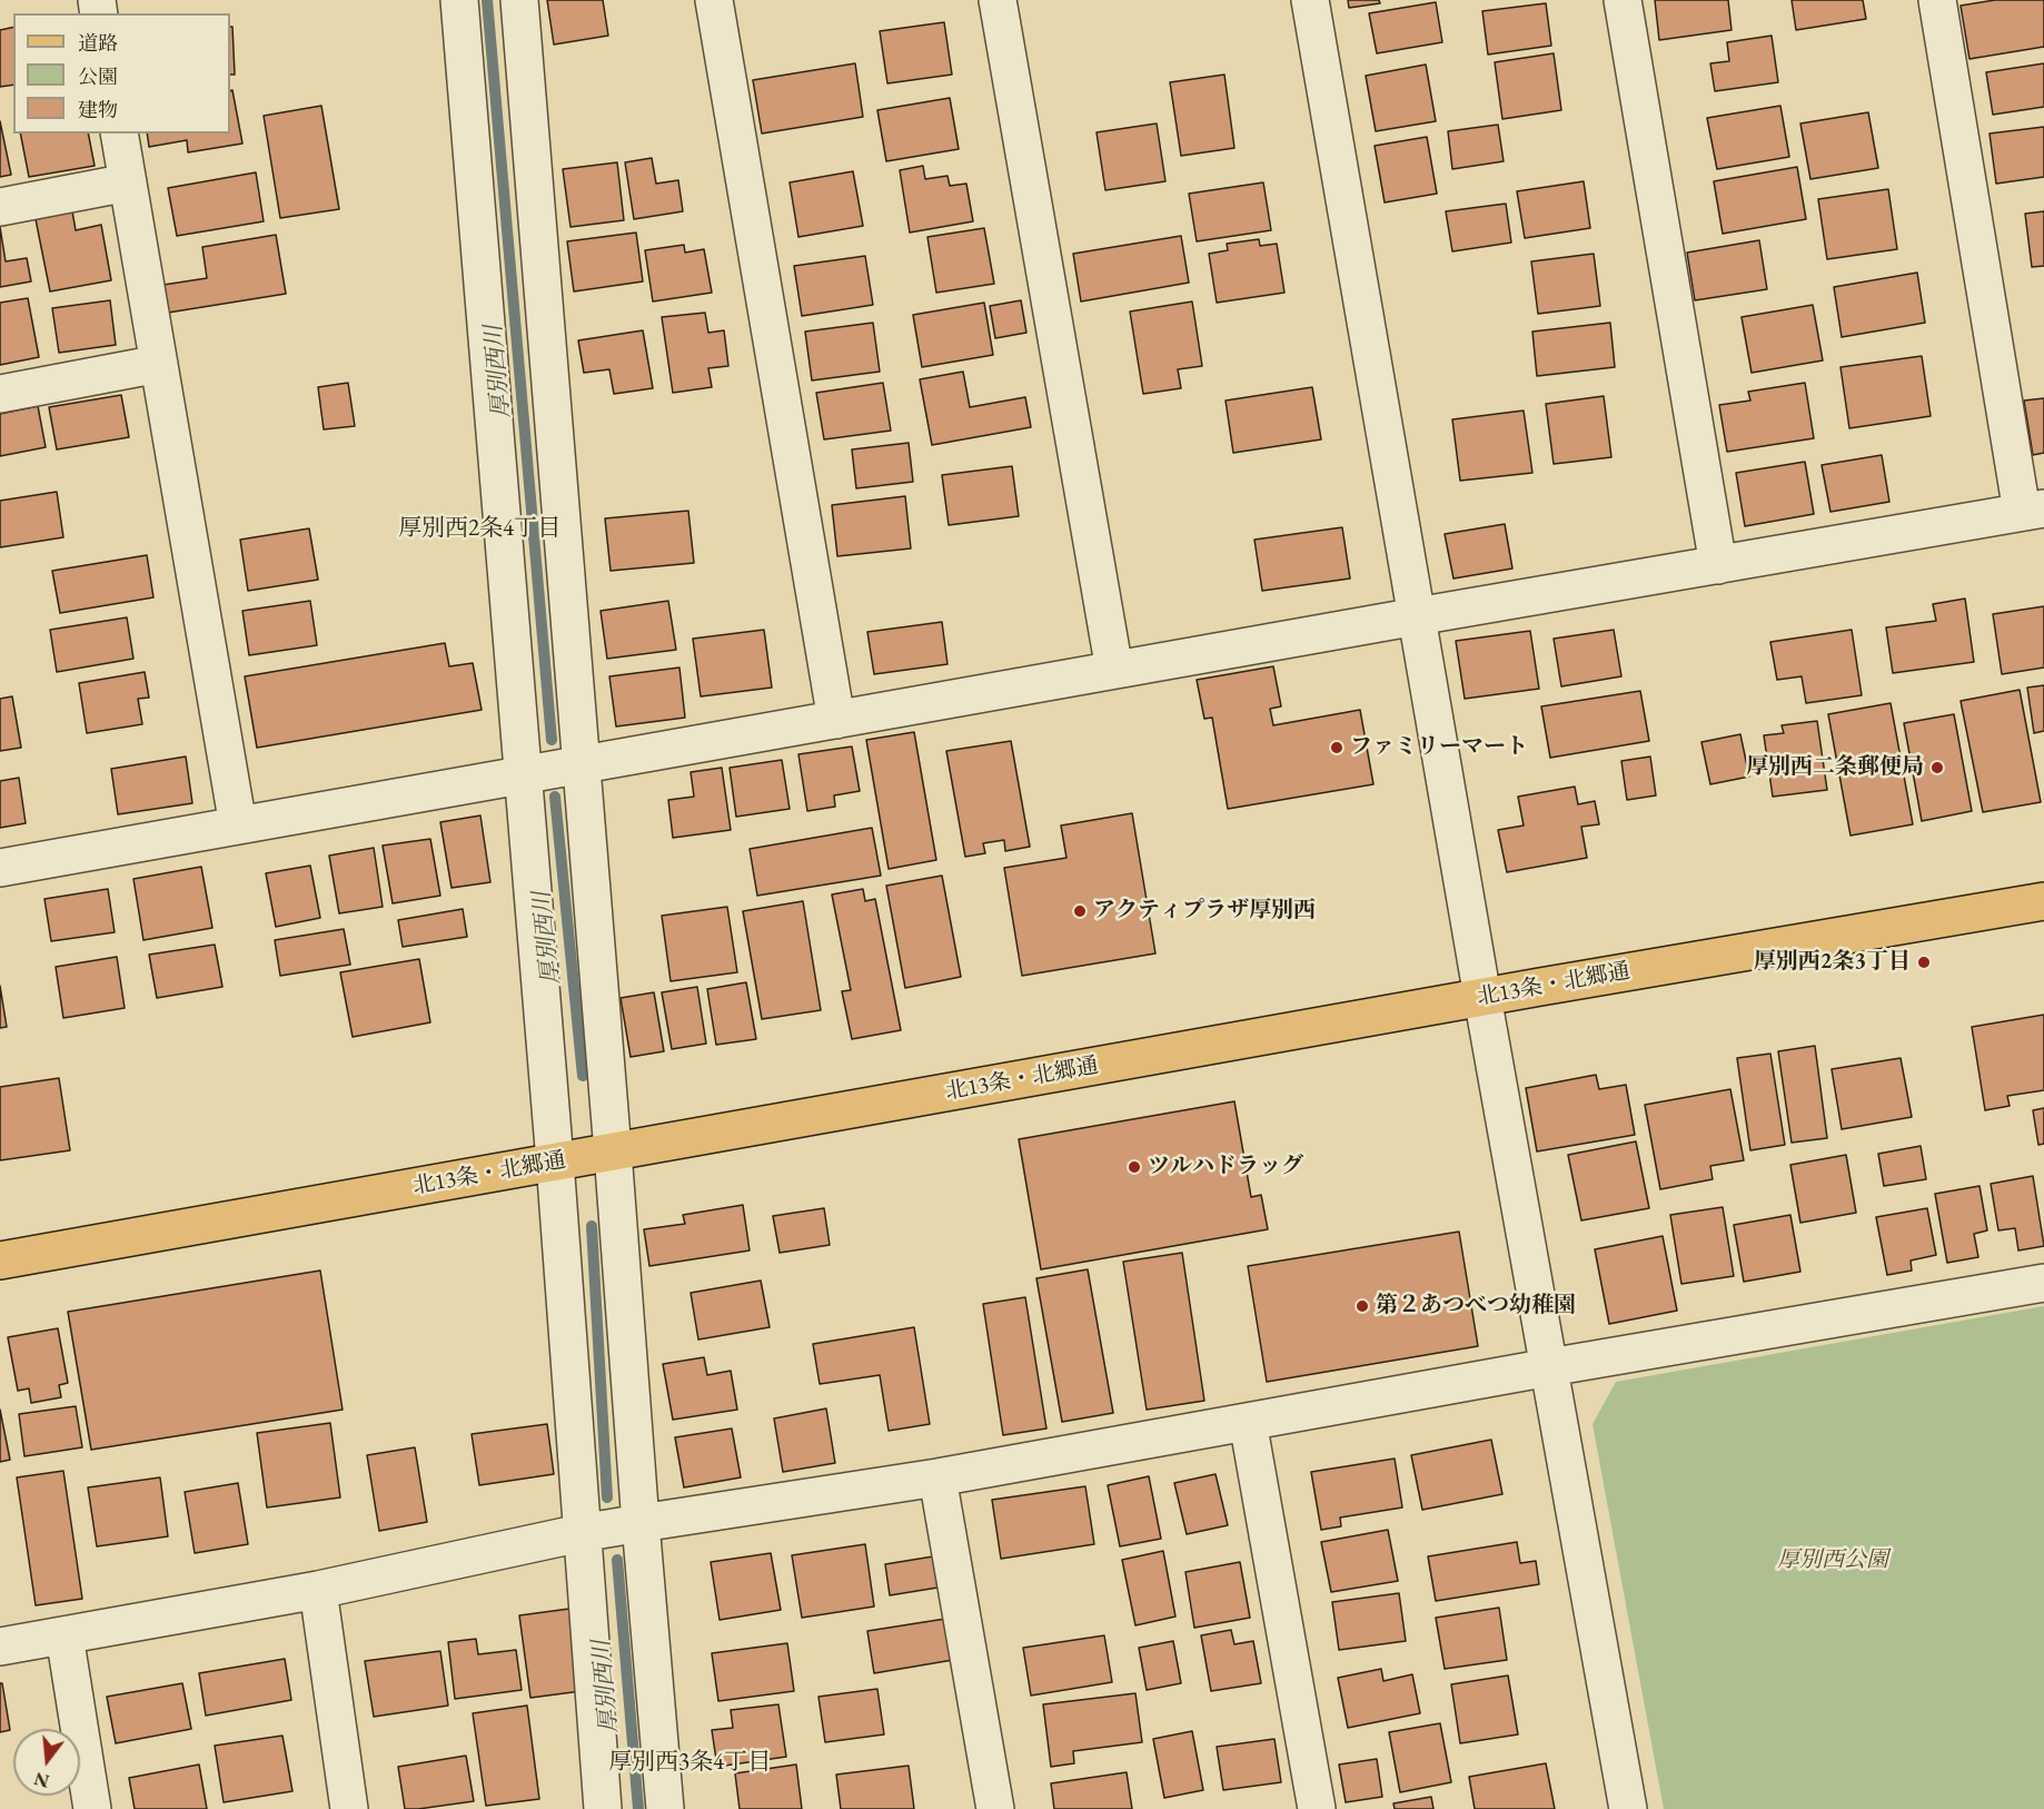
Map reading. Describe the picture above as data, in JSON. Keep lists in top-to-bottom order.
{
  "streets": {
    "main road": ["北13条・北郷通"]
  },
  "districts": ["厚別西2条4丁目", "厚別西3条4丁目"],
  "water": ["厚別西川"],
  "parks": ["厚別西公園"],
  "places": [
    "ファミリーマート",
    "厚別西二条郵便局",
    "アクティプラザ厚別西",
    "厚別西2条3丁目",
    "ツルハドラッグ",
    "第２あつべつ幼稚園"
  ],
  "legend": ["道路", "公園", "建物"],
  "north": "bottom"
}
